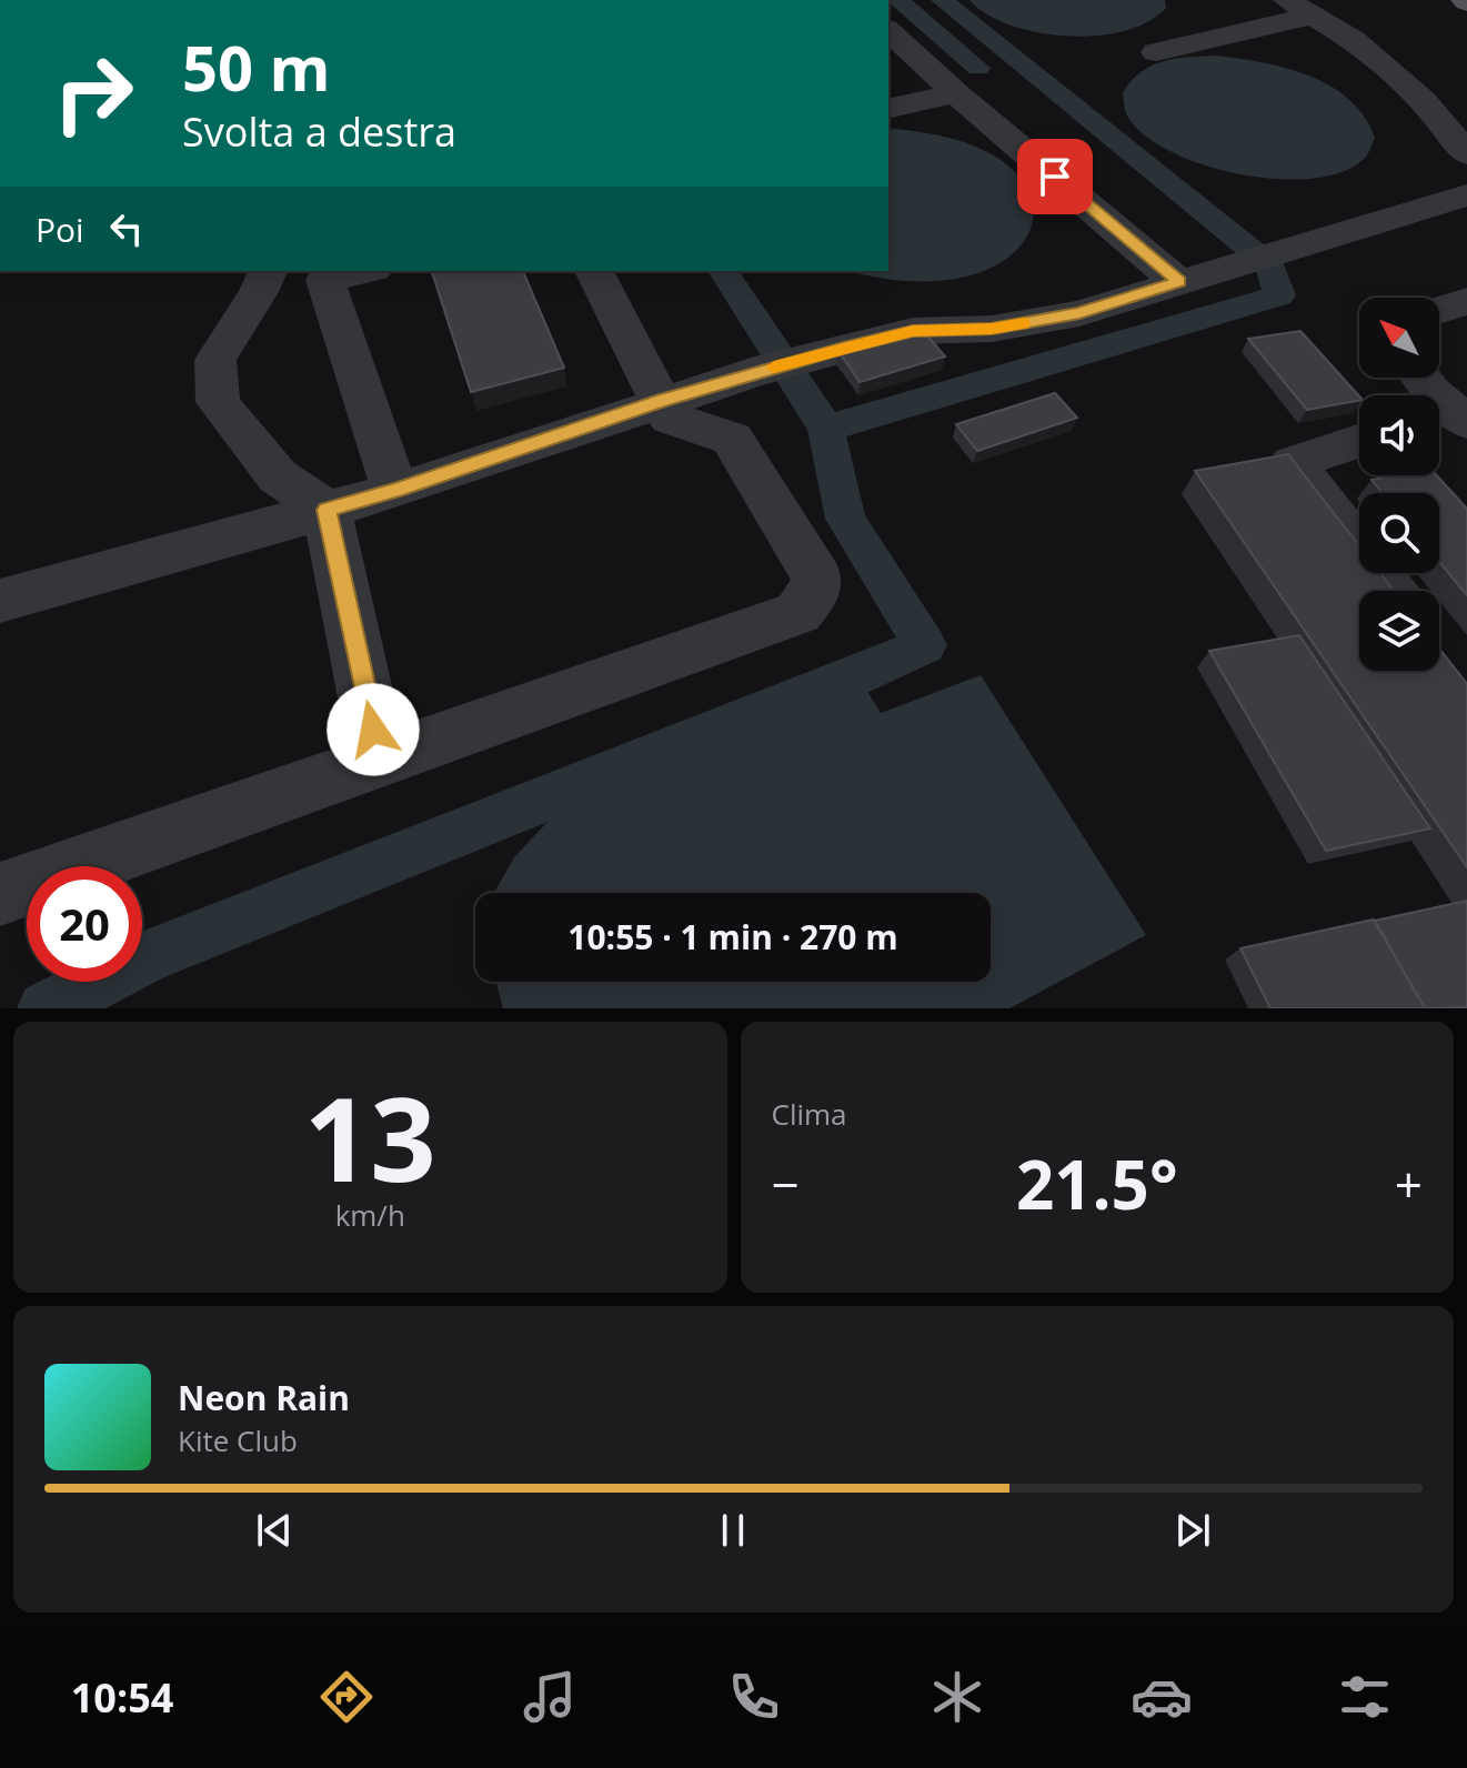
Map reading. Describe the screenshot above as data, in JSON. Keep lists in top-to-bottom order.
{
  "north": "top left",
  "page": {
    "turn": ["50 m", "Svolta a destra"],
    "then": "Poi",
    "limit": "20",
    "trip": "10:55 · 1 min · 270 m",
    "tile": [
      ["13", "km/h"],
      "Clima"
    ],
    "heat": ["−", "21.5°", "+"],
    "song": ["Neon Rain", "Kite Club"],
    "tabs": "10:54"
  }
}
